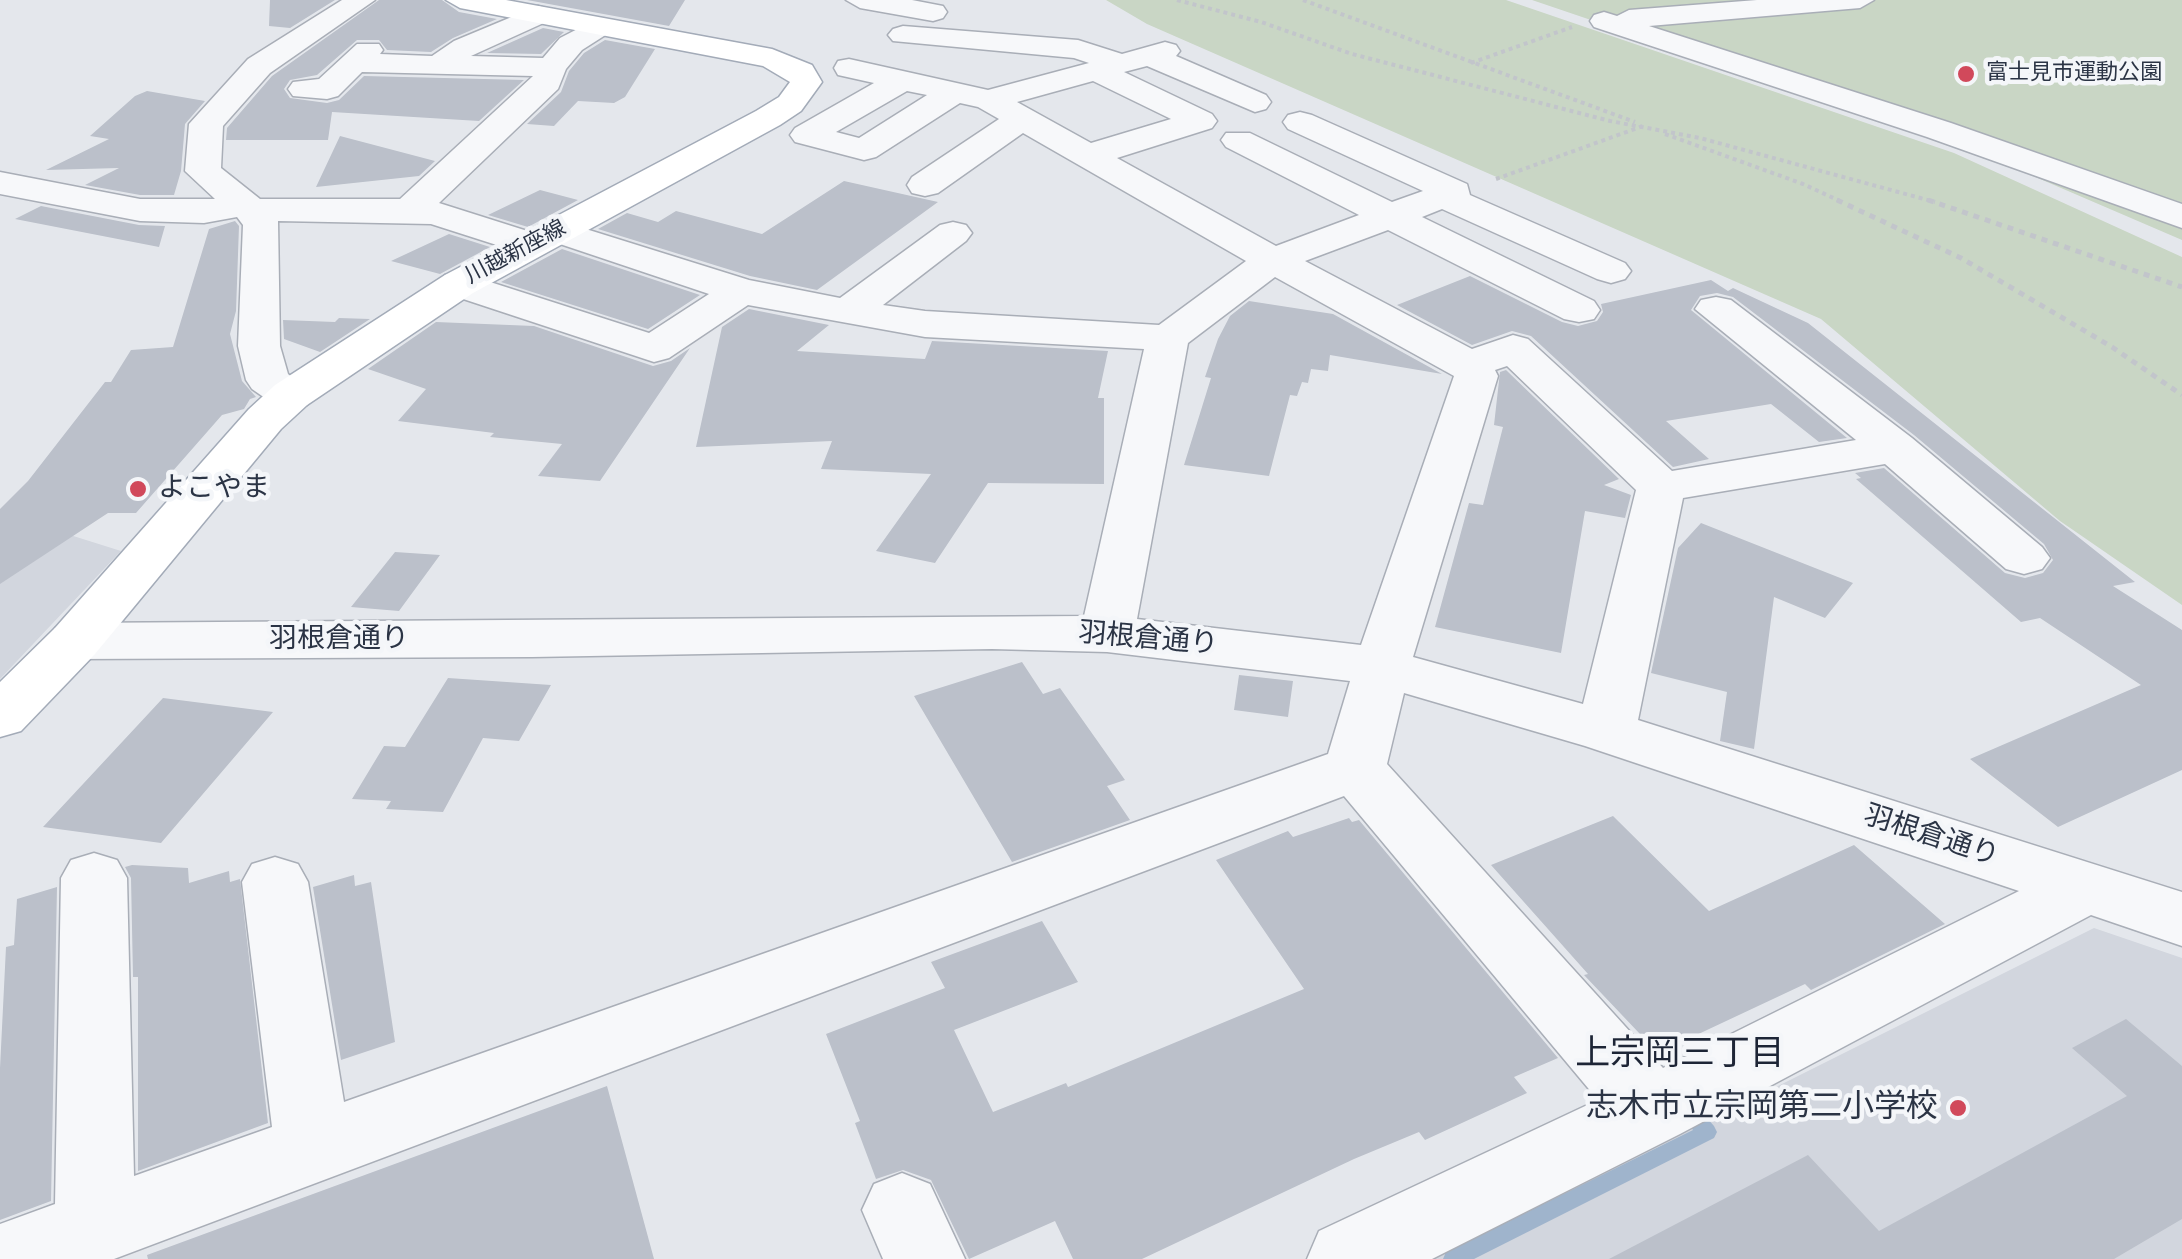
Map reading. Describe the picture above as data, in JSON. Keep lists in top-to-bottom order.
{
  "streets": {
    "main road": ["川越新座線"],
    "street": ["羽根倉通り"]
  },
  "crossings": [
    ["川越新座線", "羽根倉通り"]
  ],
  "districts": ["上宗岡三丁目"],
  "places": ["富士見市運動公園", "よこやま", "志木市立宗岡第二小学校"]
}
